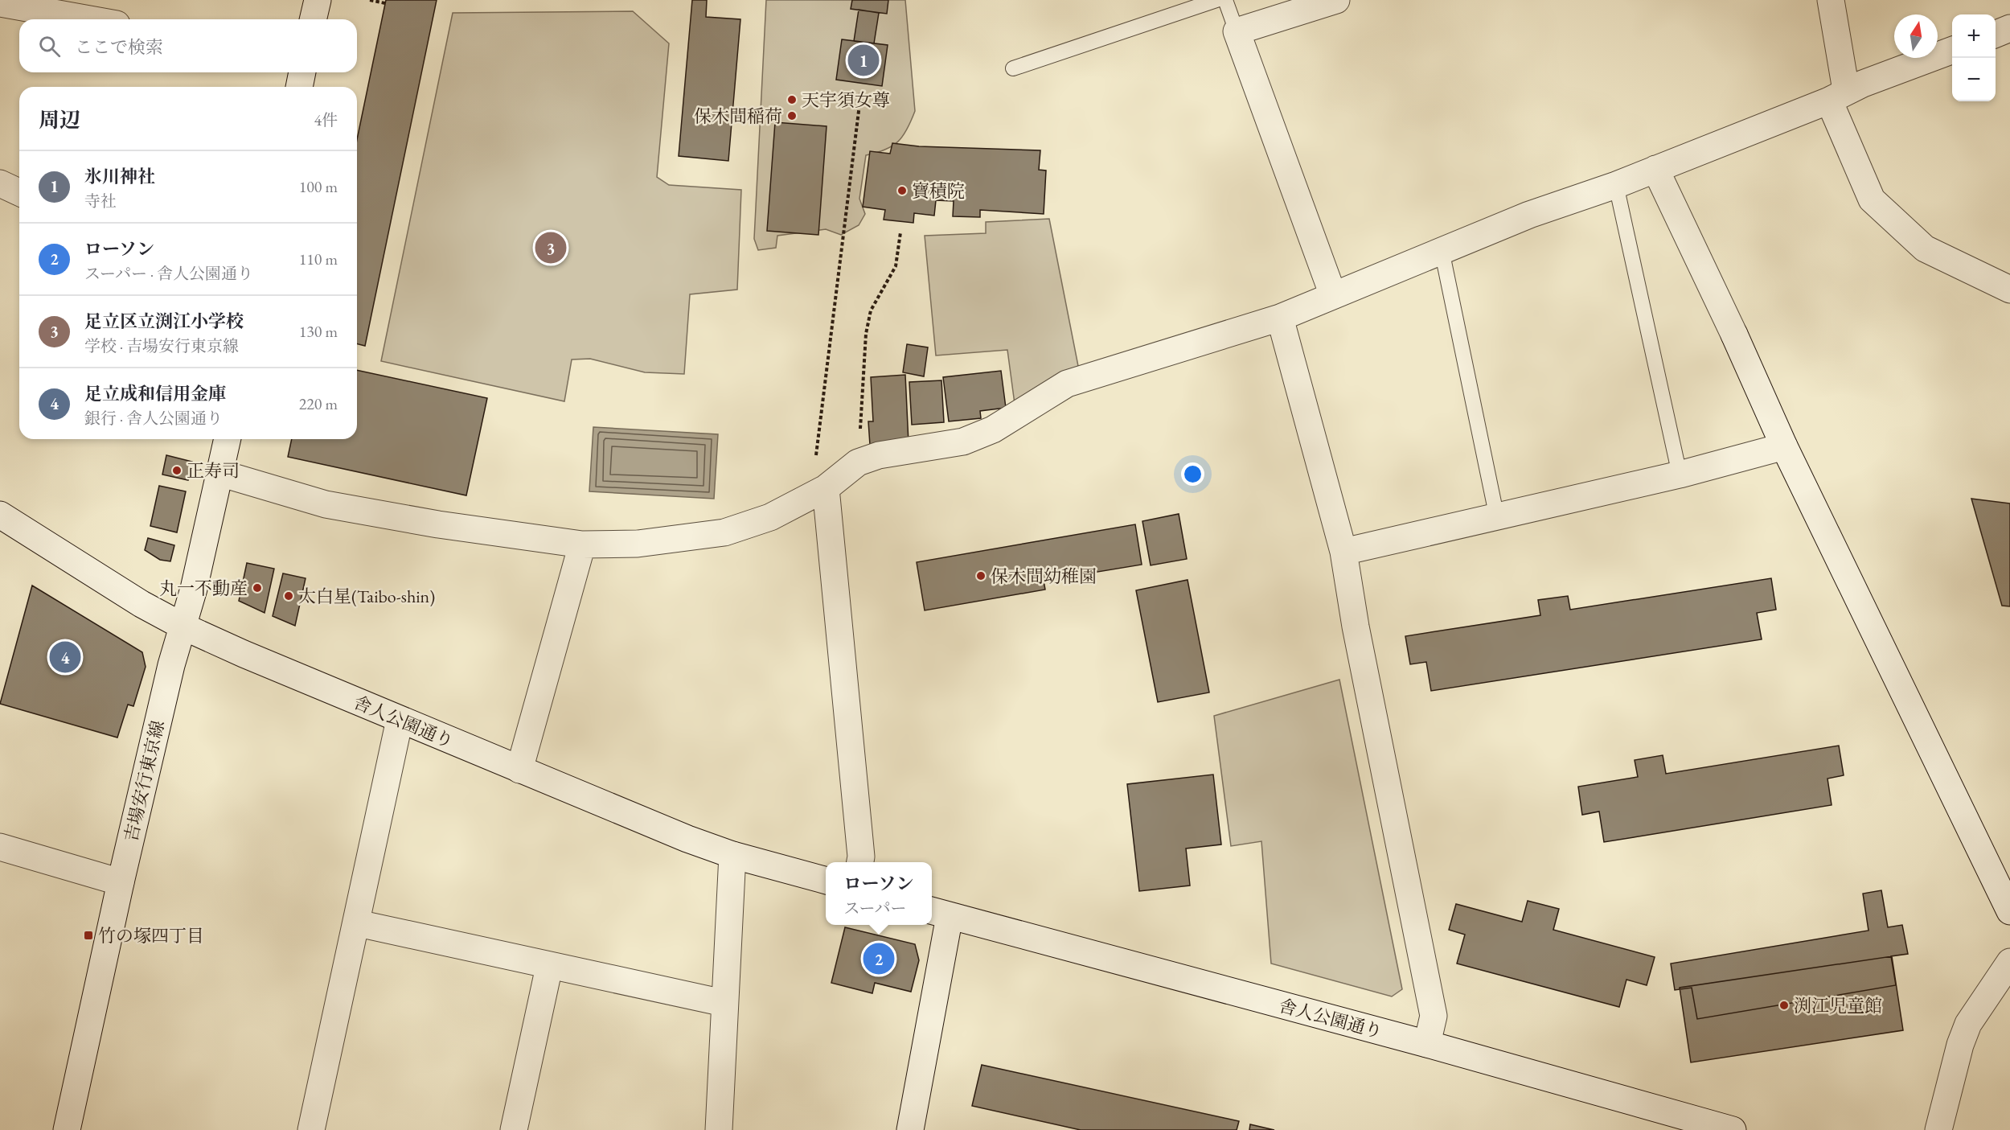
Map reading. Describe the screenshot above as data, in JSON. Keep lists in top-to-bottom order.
{
  "streets": {
    "street": ["舎人公園通り", "吉場安行東京線"]
  },
  "crossings": [
    ["舎人公園通り", "吉場安行東京線"]
  ],
  "places": {
    "other": [
      "天宇須女尊",
      "保木間稲荷",
      "寶積院",
      "正寿司",
      "保木間幼稚園",
      "丸一不動産",
      "太白星(Taibo-shin)",
      "渕江児童館"
    ],
    "transit": ["竹の塚四丁目"]
  },
  "north": "top",
  "page": {
    "map_buttons": ["+", "−"],
    "search": "ここで検索",
    "pins": [
      "1",
      "3",
      "4",
      "2"
    ],
    "heading": ["周辺", "4件"],
    "list": [
      {
        "mark": "1",
        "name": "氷川神社",
        "note": "寺社",
        "value": "100 m"
      },
      {
        "mark": "2",
        "name": "ローソン",
        "note": "スーパー · 舎人公園通り",
        "value": "110 m"
      },
      {
        "mark": "3",
        "name": "足立区立渕江小学校",
        "note": "学校 · 吉場安行東京線",
        "value": "130 m"
      },
      {
        "mark": "4",
        "name": "足立成和信用金庫",
        "note": "銀行 · 舎人公園通り",
        "value": "220 m"
      }
    ],
    "popup": ["ローソン", "スーパー"]
  }
}
